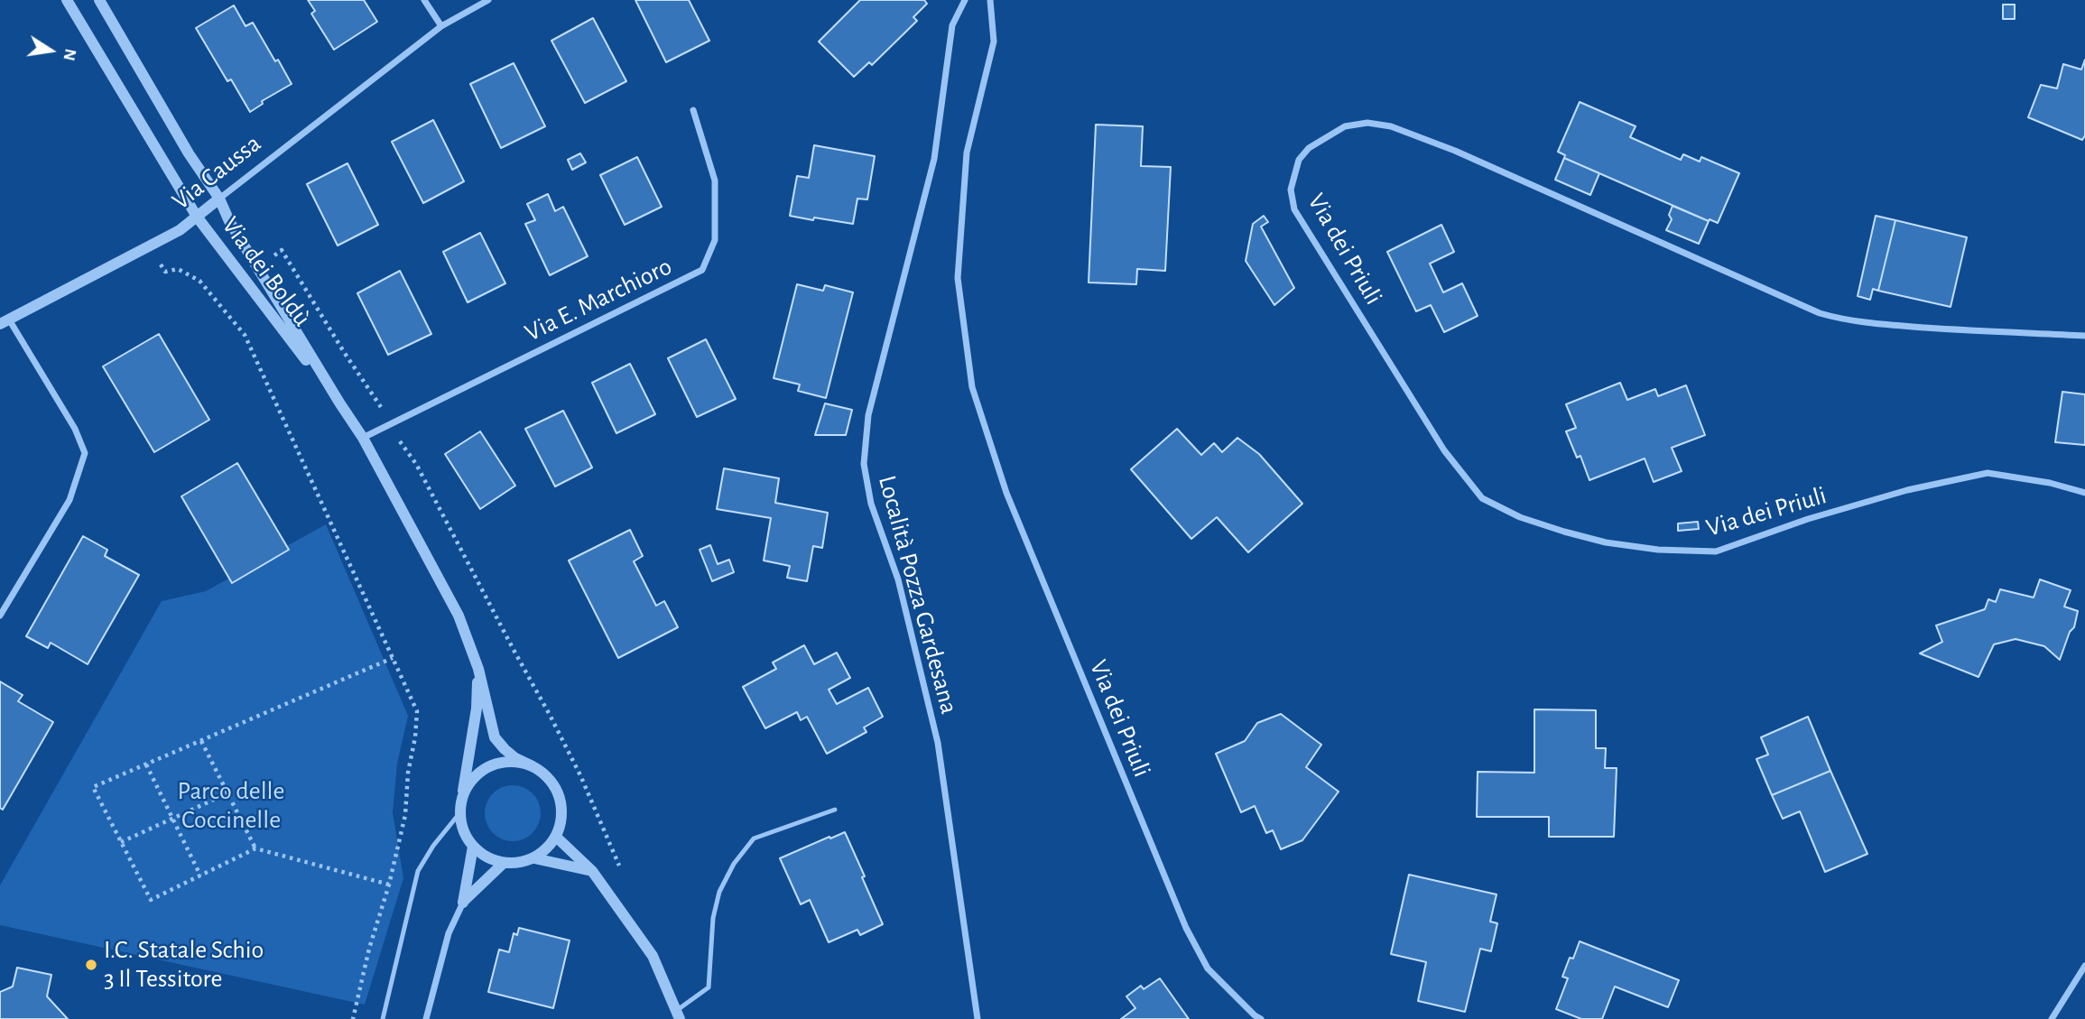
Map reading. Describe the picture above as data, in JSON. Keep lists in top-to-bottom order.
{
  "streets": {
    "street": [
      "Via Caussa",
      "Via dei Priuli",
      "Via dei Boldù",
      "Via E. Marchioro",
      "Località Pozza Gardesana"
    ]
  },
  "crossings": [
    ["Via Caussa", "Via dei Boldù"],
    ["Via dei Boldù", "Via E. Marchioro"]
  ],
  "parks": ["Parco delle Coccinelle"],
  "places": ["I.C. Statale Schio 3 Il Tessitore"],
  "north": "right"
}
